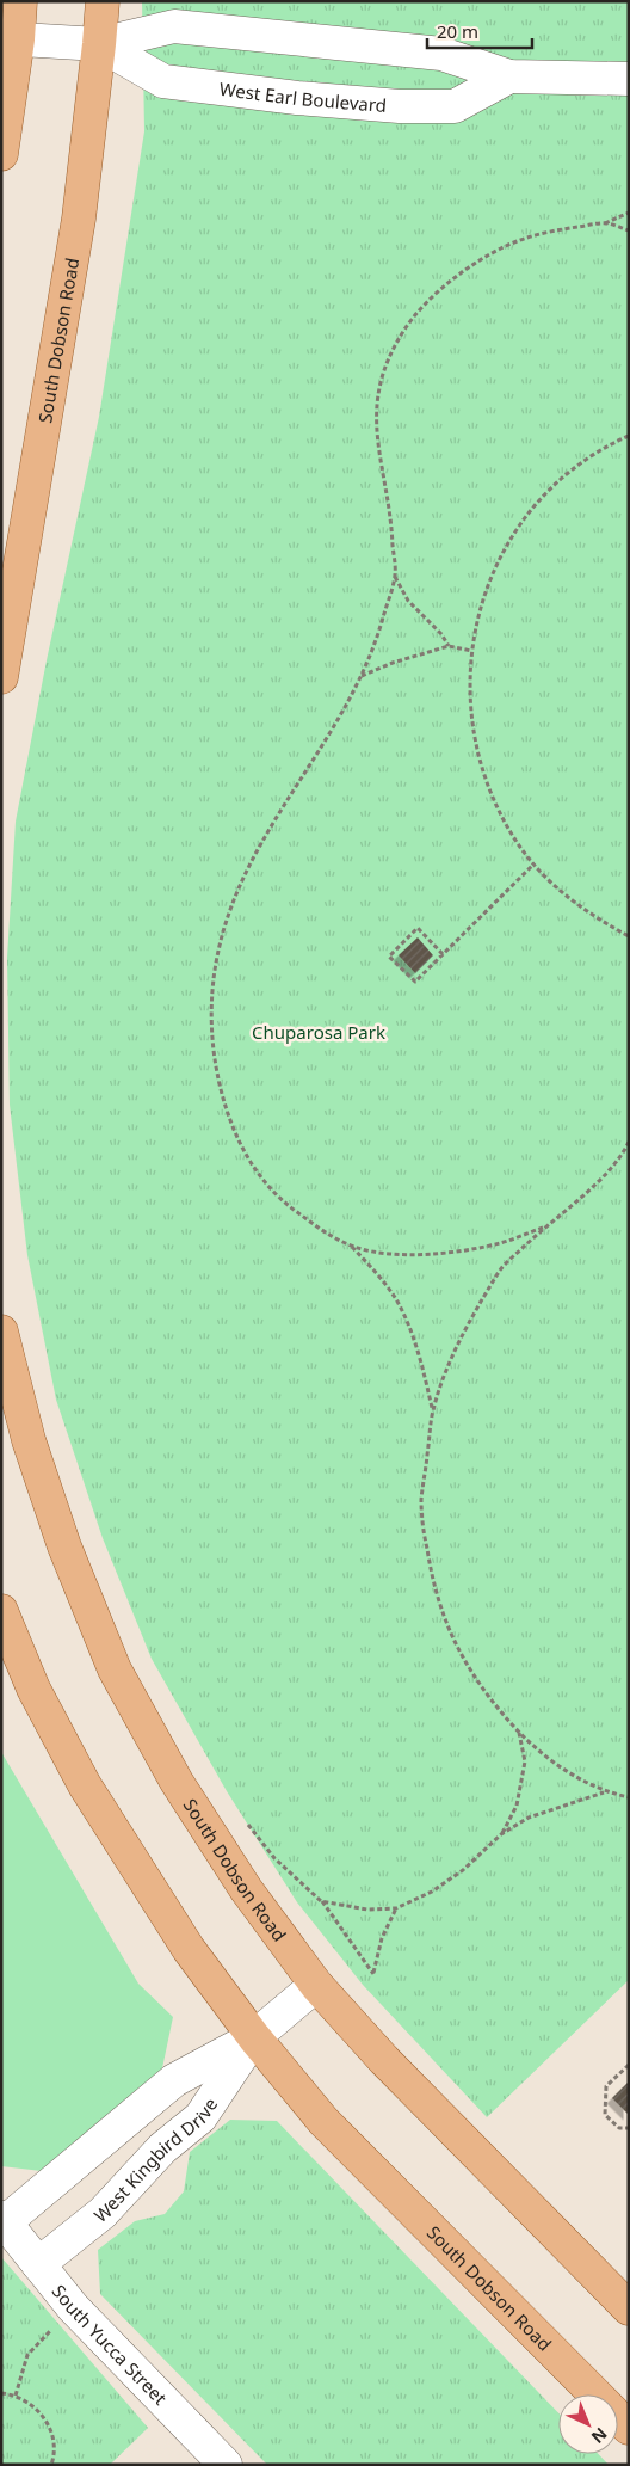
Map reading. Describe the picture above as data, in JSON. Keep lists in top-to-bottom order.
{
  "streets": {
    "main road": ["South Dobson Road"],
    "street": ["West Earl Boulevard", "West Kingbird Drive", "South Yucca Street"]
  },
  "crossings": [
    ["West Earl Boulevard", "South Dobson Road"],
    ["South Dobson Road", "West Kingbird Drive"],
    ["West Kingbird Drive", "South Yucca Street"]
  ],
  "parks": ["Chuparosa Park"],
  "scale_bar": "20 m",
  "north": "bottom right"
}
